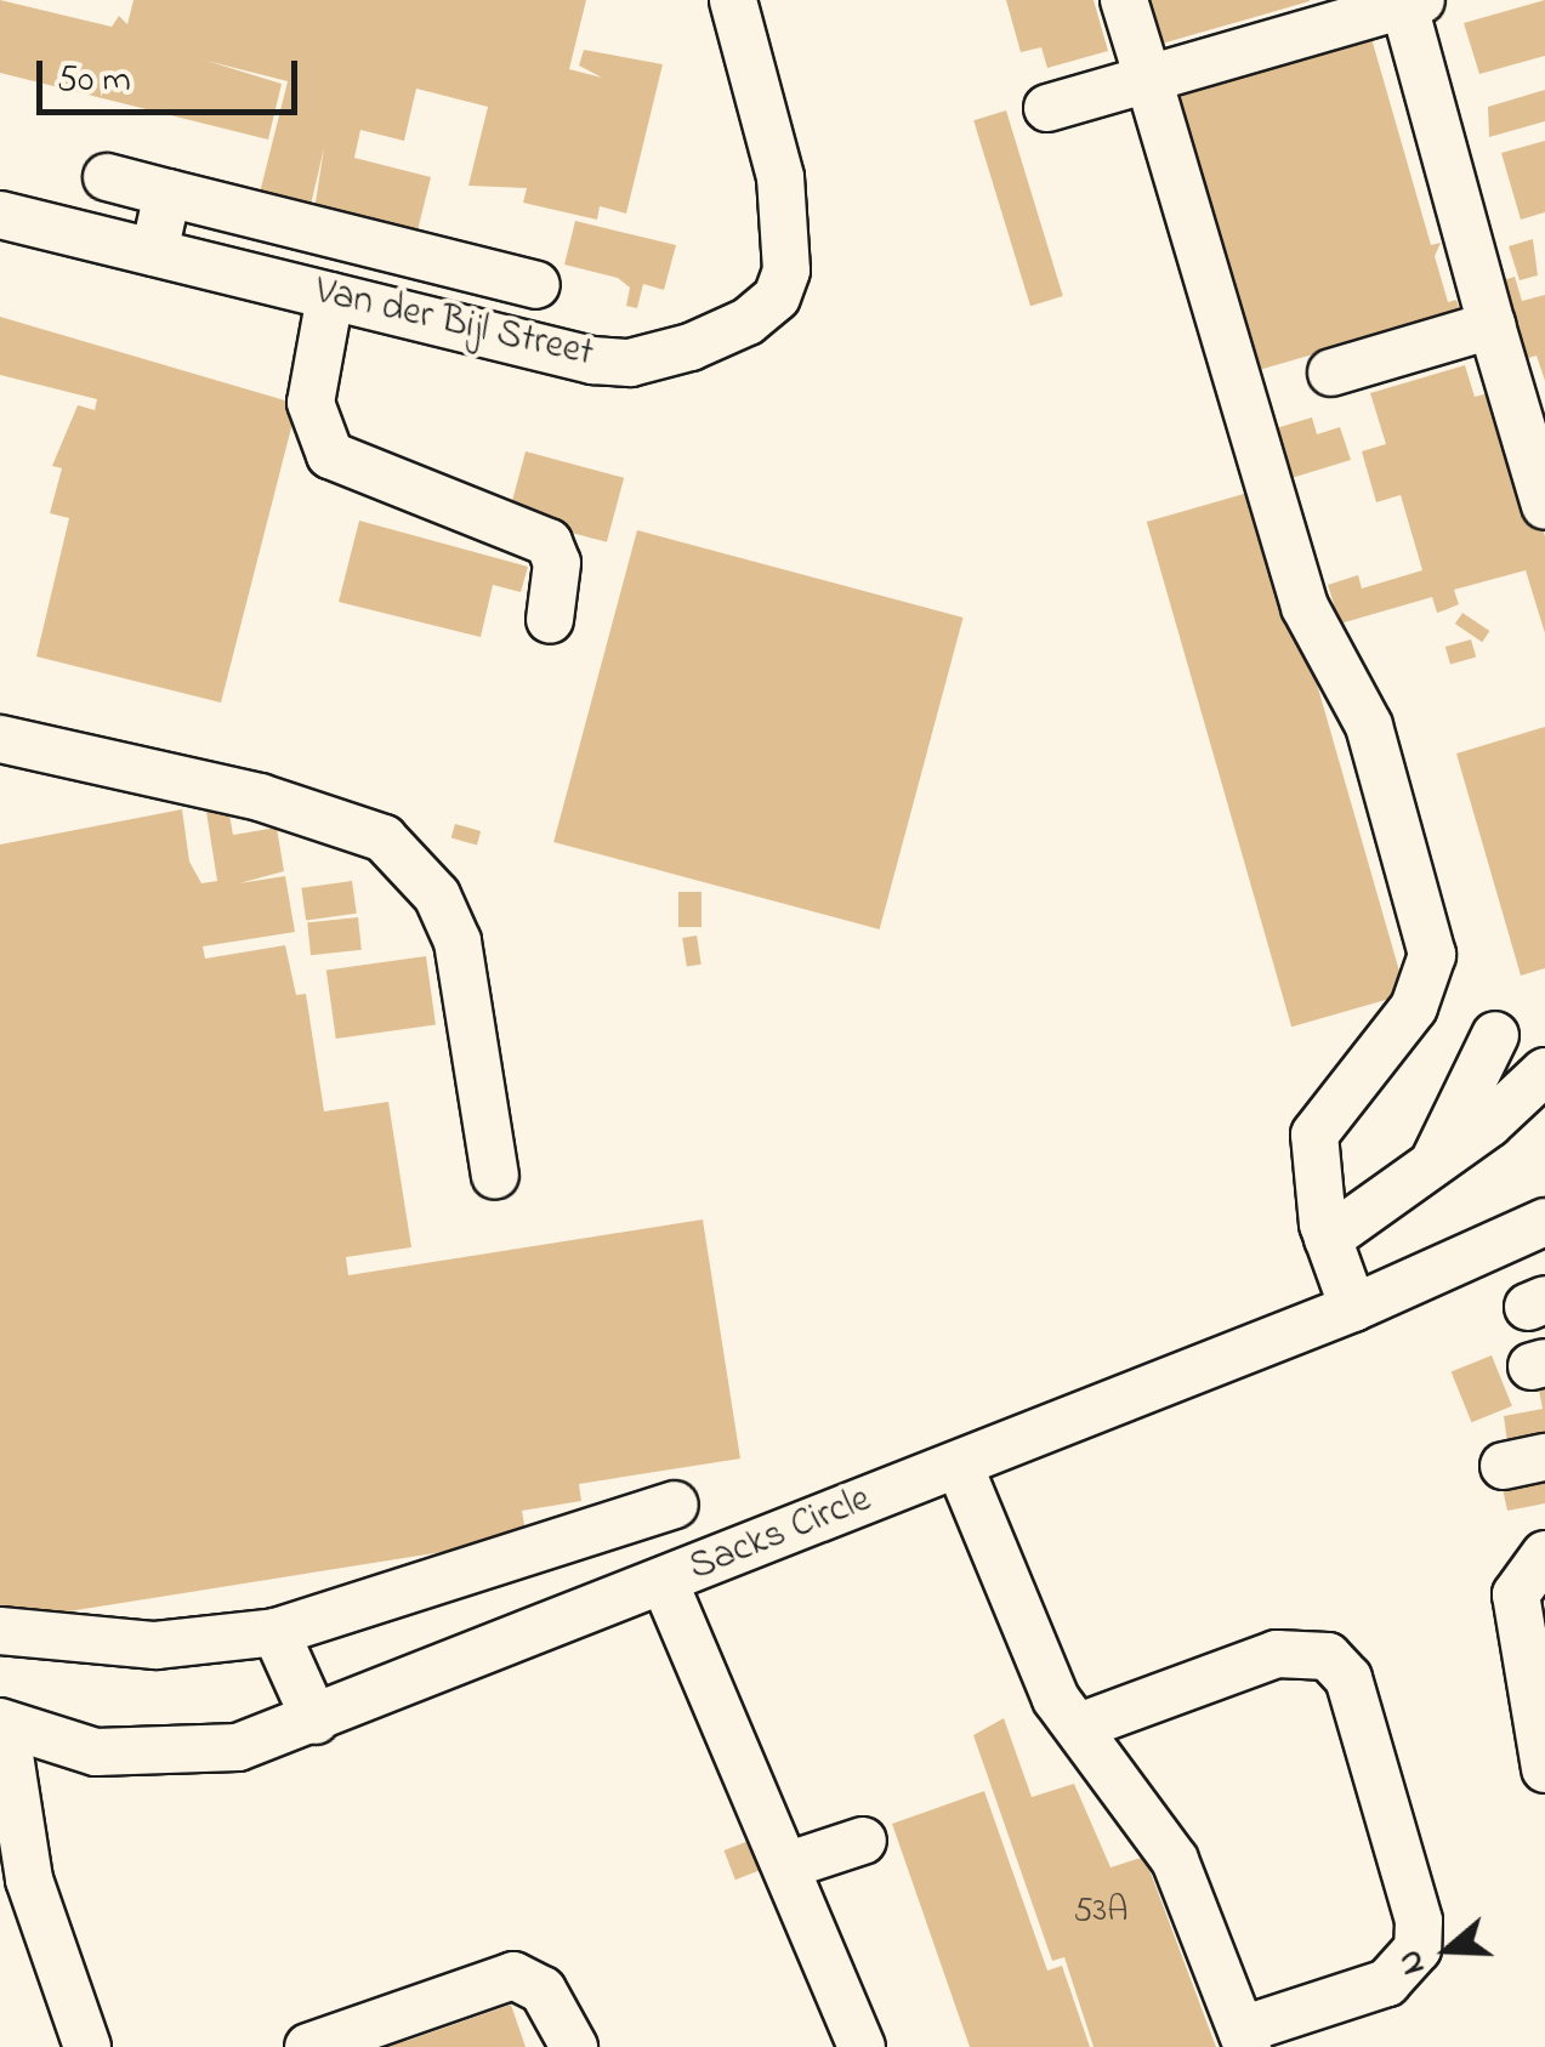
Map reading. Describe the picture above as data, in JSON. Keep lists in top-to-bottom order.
{
  "streets": {
    "lane": ["Van der Bijl Street", "Sacks Circle"]
  },
  "house_numbers": ["53A"],
  "scale_bar": "50 m",
  "north": "left"
}
